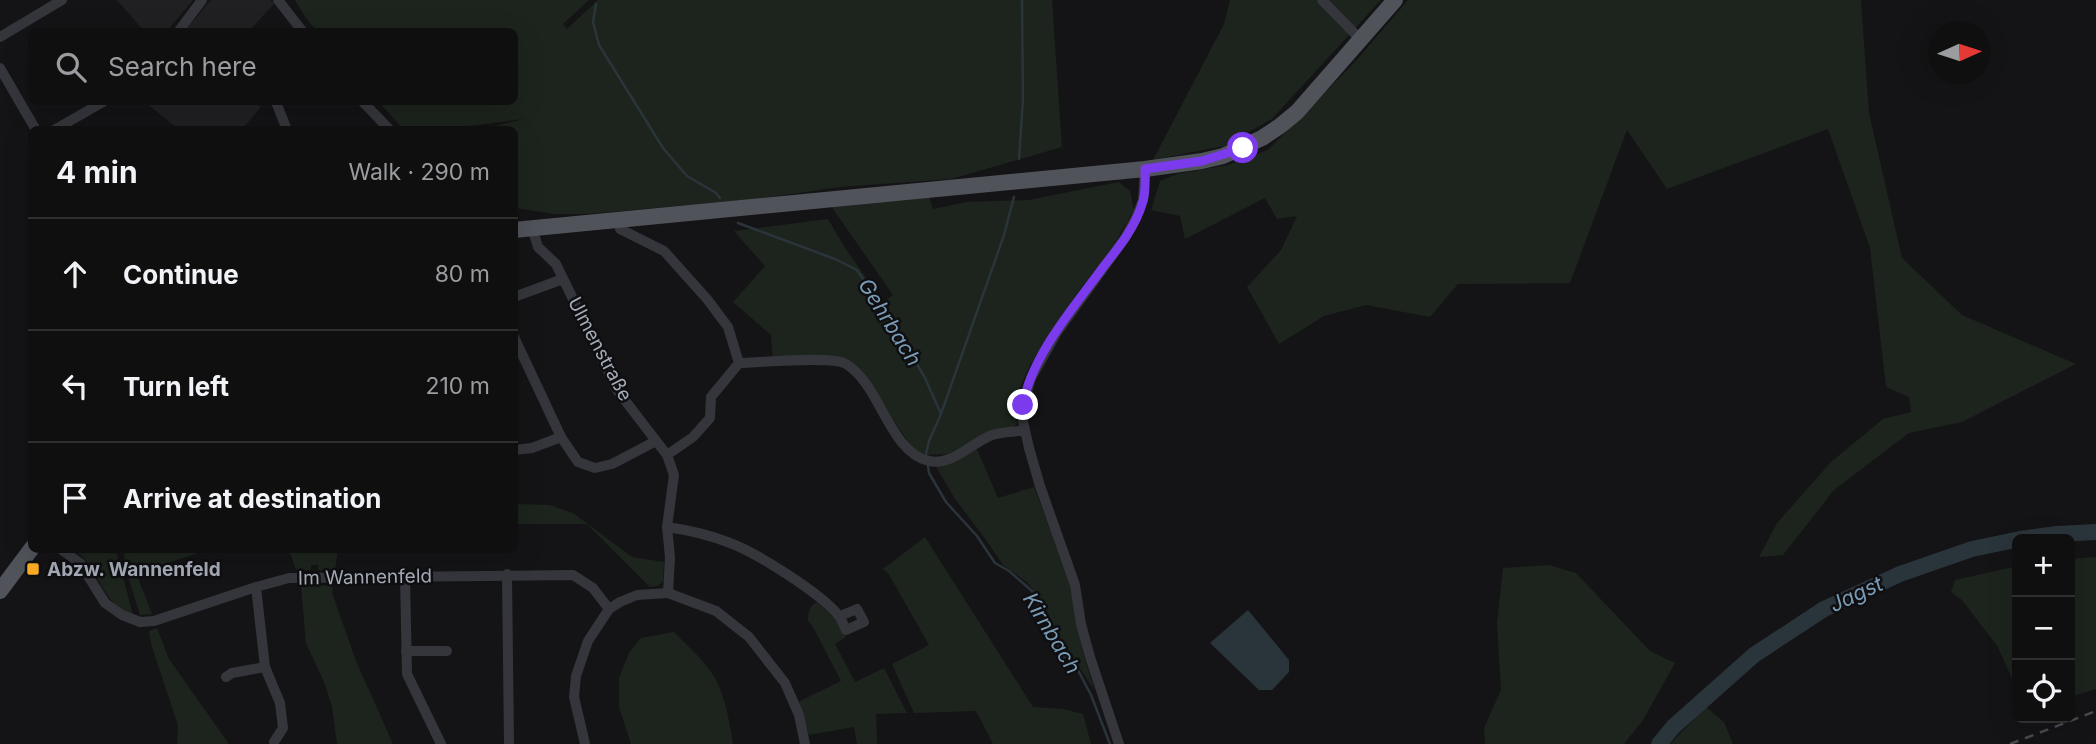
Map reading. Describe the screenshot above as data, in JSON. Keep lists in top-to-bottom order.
{
  "streets": {
    "street": ["Ulmenstraße", "Im Wannenfeld"]
  },
  "water": ["Gehrbach", "Jagst", "Kirnbach"],
  "places": {
    "transit": ["Abzw. Wannenfeld"]
  },
  "north": "right",
  "page": {
    "search": "Search here",
    "heading": ["4 min", "Walk · 290 m"],
    "list": [
      ["Continue", "80 m"],
      ["Turn left", "210 m"],
      "Arrive at destination"
    ],
    "map_buttons": ["+", "−"]
  }
}
